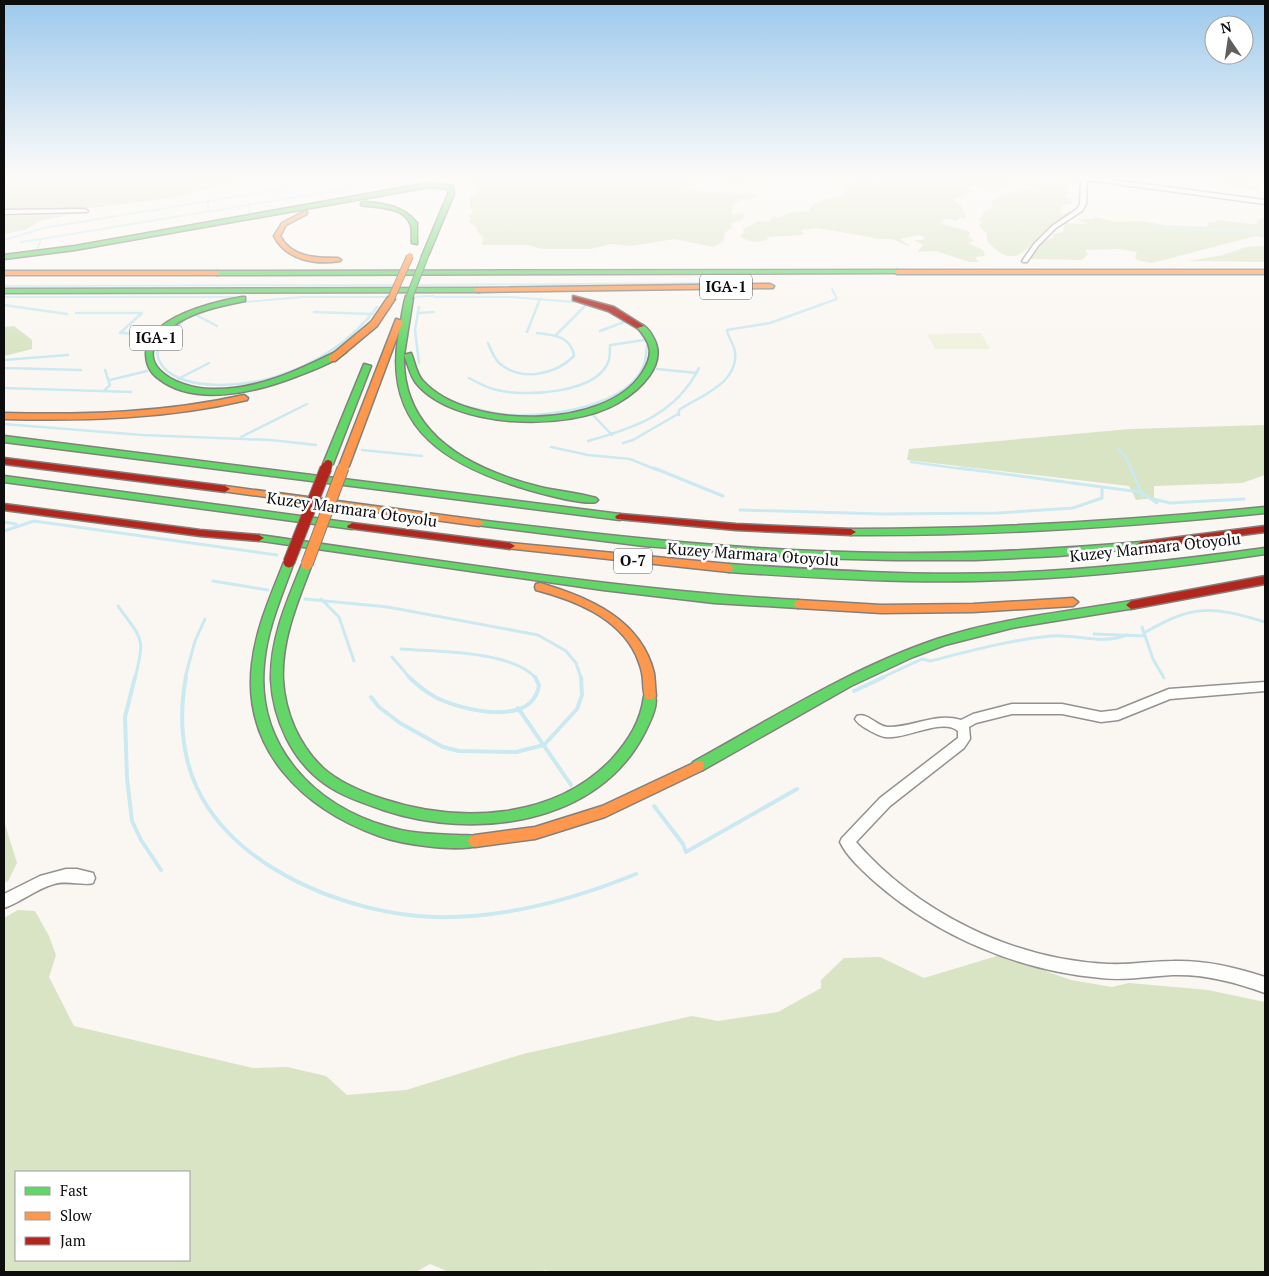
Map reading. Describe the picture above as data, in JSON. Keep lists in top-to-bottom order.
{
  "streets": {
    "highway": ["IGA-1", "Kuzey Marmara Otoyolu", "O-7"]
  },
  "legend": ["Fast", "Slow", "Jam"],
  "north": "top"
}
